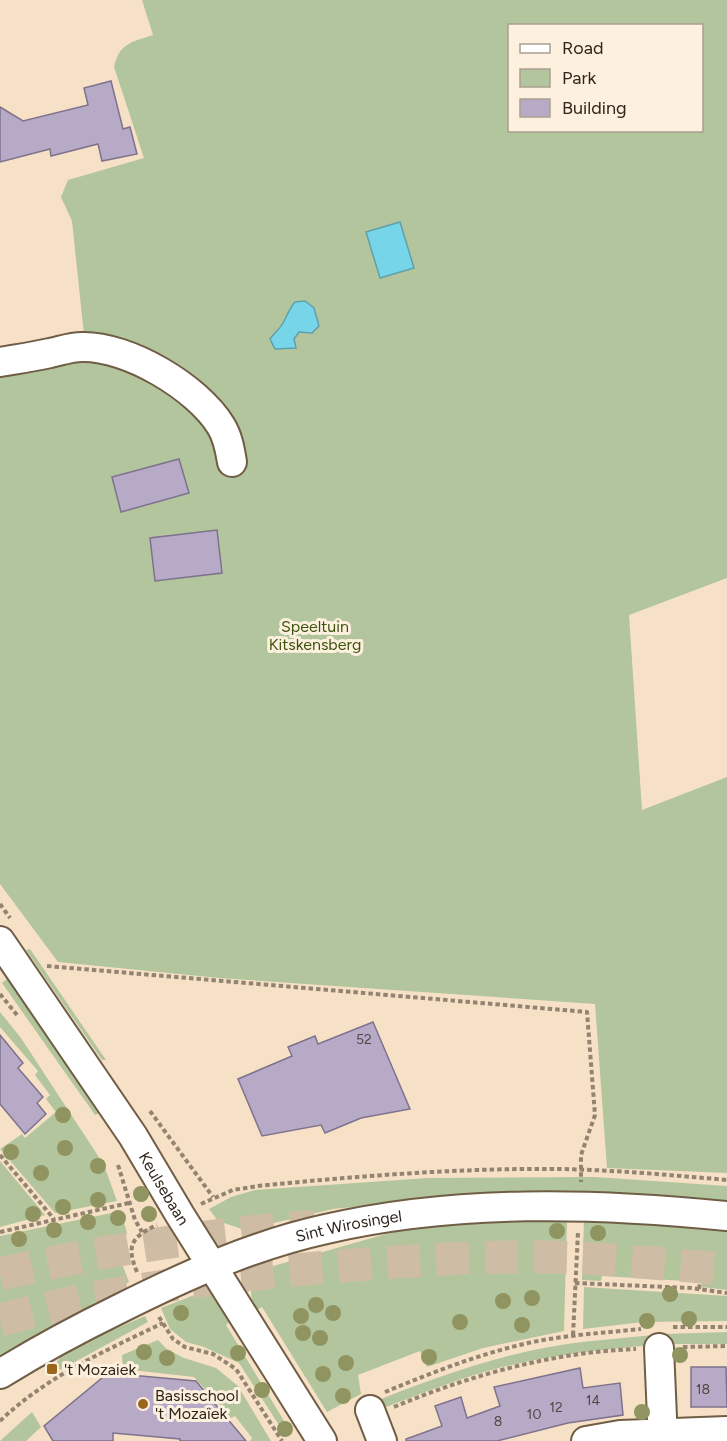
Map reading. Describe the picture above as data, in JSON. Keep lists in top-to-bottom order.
{
  "streets": {
    "street": ["Keulsebaan", "Sint Wirosingel"]
  },
  "crossings": [
    ["Keulsebaan", "Sint Wirosingel"]
  ],
  "parks": ["Speeltuin Kitskensberg"],
  "places": {
    "transit": ["'t Mozaiek"],
    "other": ["Basisschool 't Mozaïek"]
  },
  "house_numbers": [
    "52",
    "18",
    "14",
    "12",
    "10",
    "8"
  ],
  "legend": ["Road", "Park", "Building"]
}
